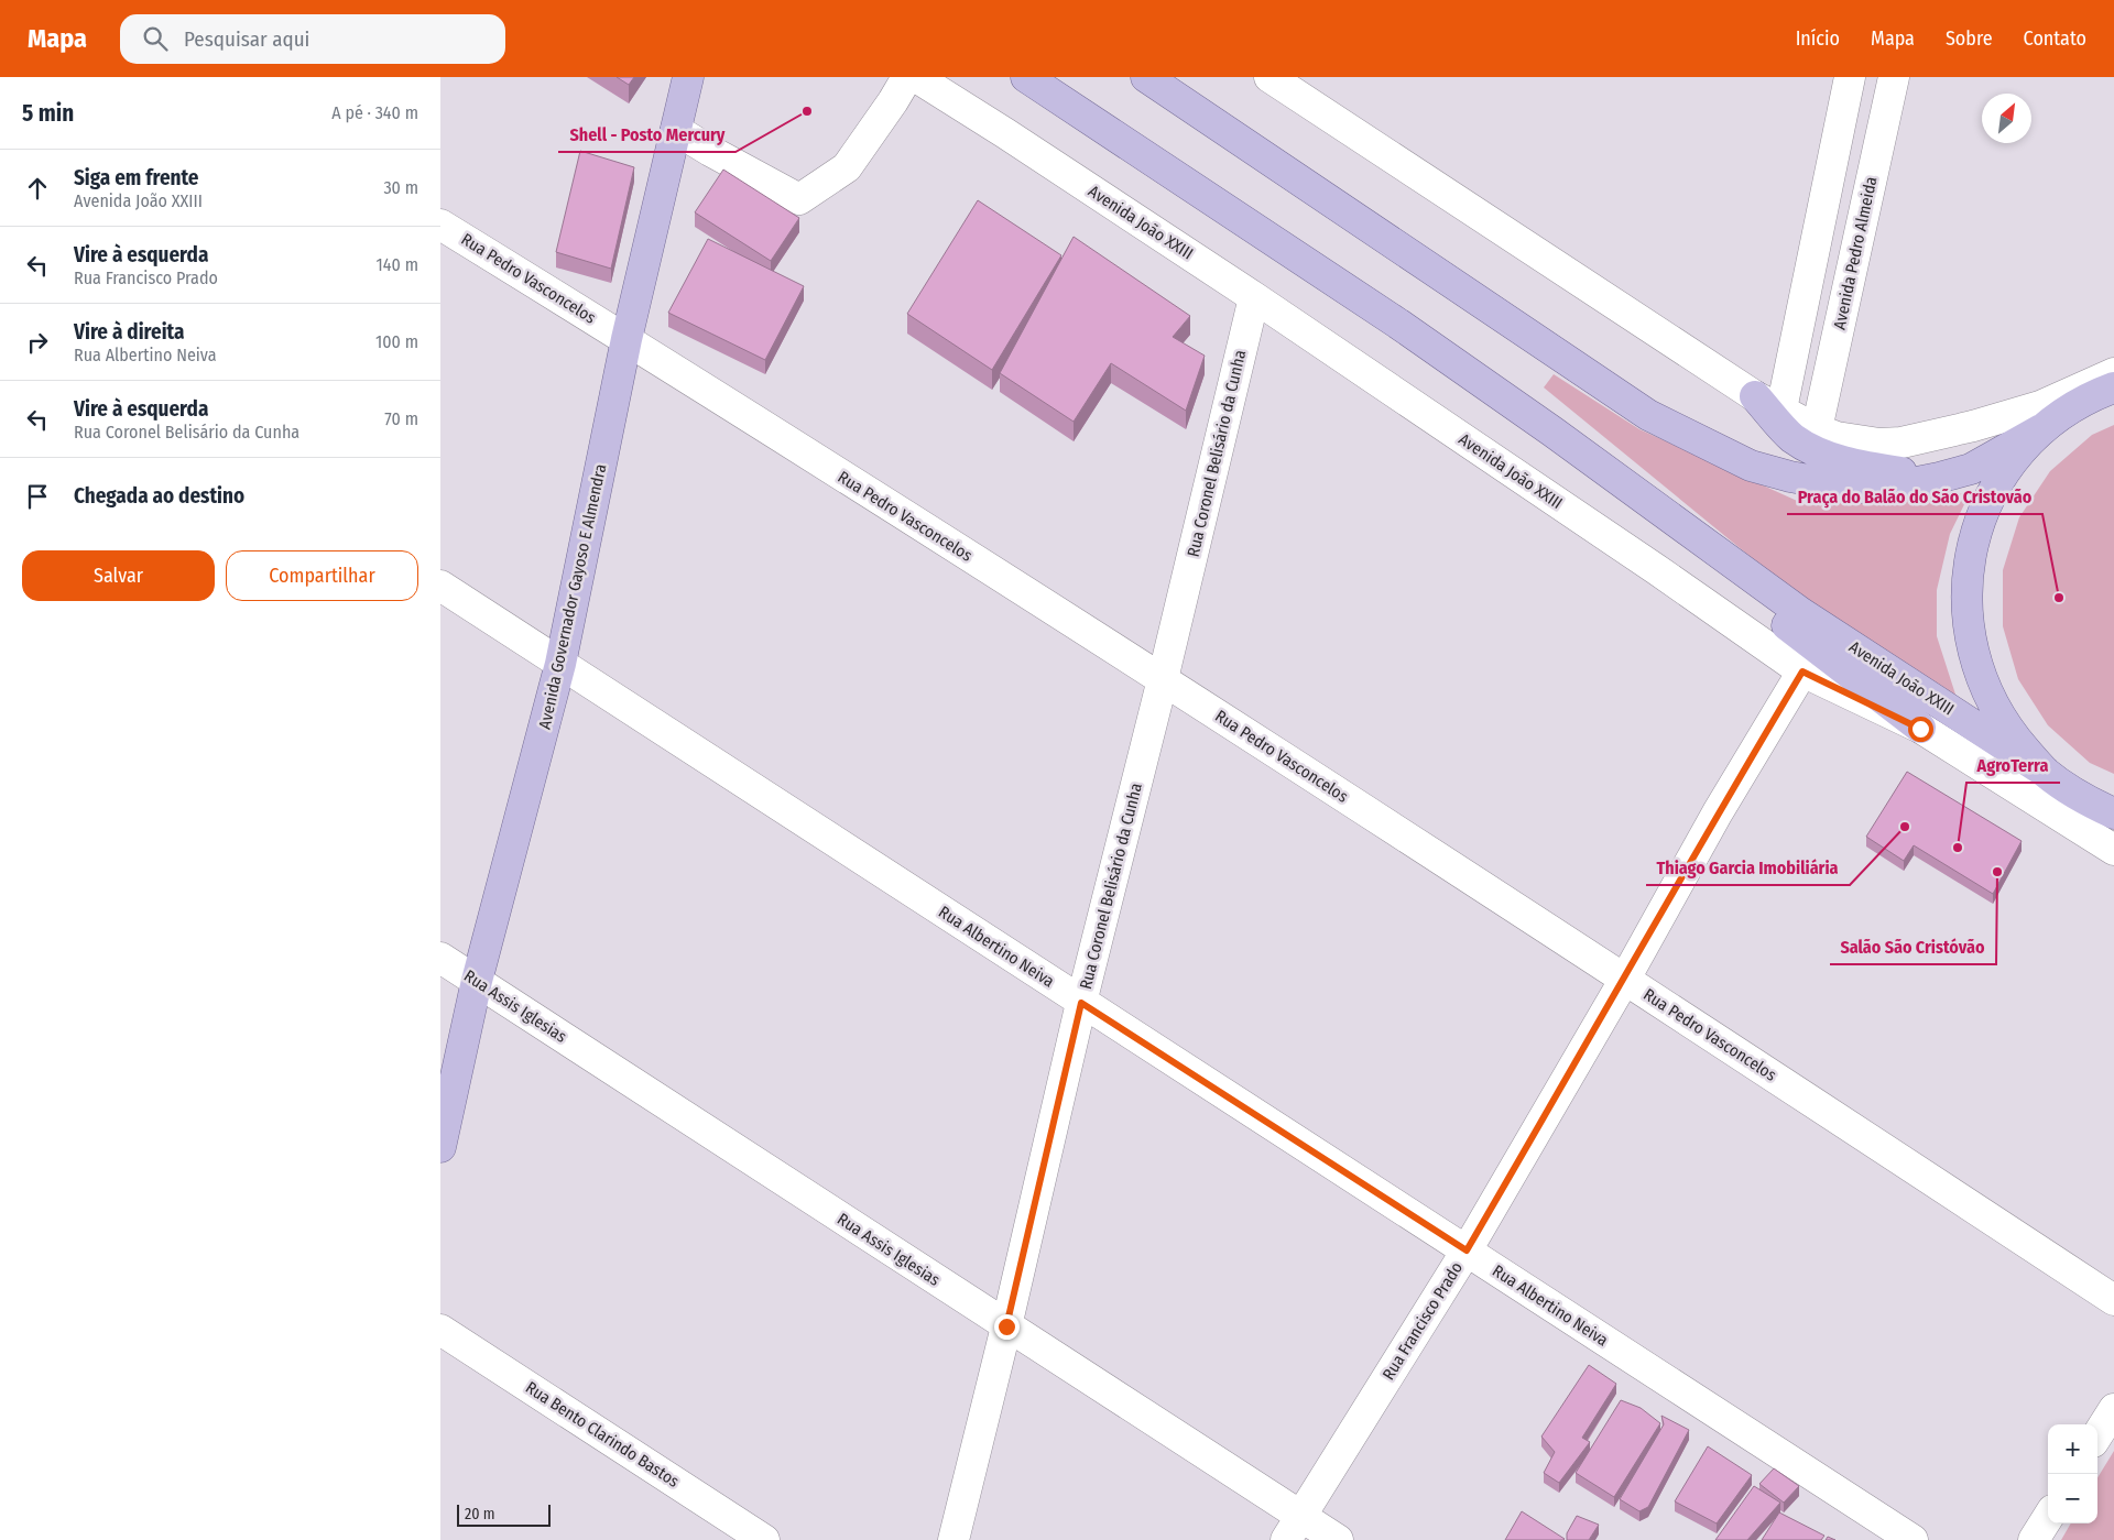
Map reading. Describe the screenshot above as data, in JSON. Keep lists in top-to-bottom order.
{
  "streets": {
    "main road": ["Avenida João XXIII", "Avenida Governador Gayoso E Almendra"],
    "street": [
      "Avenida Pedro Almeida",
      "Rua Pedro Vasconcelos",
      "Rua Coronel Belisário da Cunha",
      "Rua Albertino Neiva",
      "Rua Assis Iglesias",
      "Rua Francisco Prado",
      "Rua Bento Clarindo Bastos"
    ]
  },
  "crossings": [
    ["Avenida João XXIII", "Rua Coronel Belisário da Cunha"],
    ["Avenida João XXIII", "Rua Francisco Prado"],
    ["Rua Pedro Vasconcelos", "Rua Coronel Belisário da Cunha"],
    ["Rua Pedro Vasconcelos", "Avenida Governador Gayoso E Almendra"],
    ["Rua Pedro Vasconcelos", "Rua Francisco Prado"],
    ["Rua Coronel Belisário da Cunha", "Rua Albertino Neiva"],
    ["Rua Coronel Belisário da Cunha", "Rua Assis Iglesias"],
    ["Avenida Governador Gayoso E Almendra", "Rua Albertino Neiva"],
    ["Avenida Governador Gayoso E Almendra", "Rua Assis Iglesias"],
    ["Rua Albertino Neiva", "Rua Francisco Prado"],
    ["Rua Assis Iglesias", "Rua Francisco Prado"]
  ],
  "places": [
    "Shell - Posto Mercury",
    "Praça do Balão do São Cristovão",
    "Thiago Garcia Imobiliária",
    "AgroTerra",
    "Salão São Cristóvão"
  ],
  "scale_bar": "20 m",
  "north": "top right",
  "page": {
    "header": "Mapa",
    "search": "Pesquisar aqui",
    "nav": [
      "Início",
      "Mapa",
      "Sobre",
      "Contato"
    ],
    "heading": ["5 min", "A pé · 340 m"],
    "list": [
      ["Siga em frente", "Avenida João XXIII", "30 m"],
      ["Vire à esquerda", "Rua Francisco Prado", "140 m"],
      ["Vire à direita", "Rua Albertino Neiva", "100 m"],
      ["Vire à esquerda", "Rua Coronel Belisário da Cunha", "70 m"],
      "Chegada ao destino"
    ],
    "buttons": ["Salvar", "Compartilhar"],
    "map_buttons": ["+", "−"],
    "scale": "20 m"
  }
}
